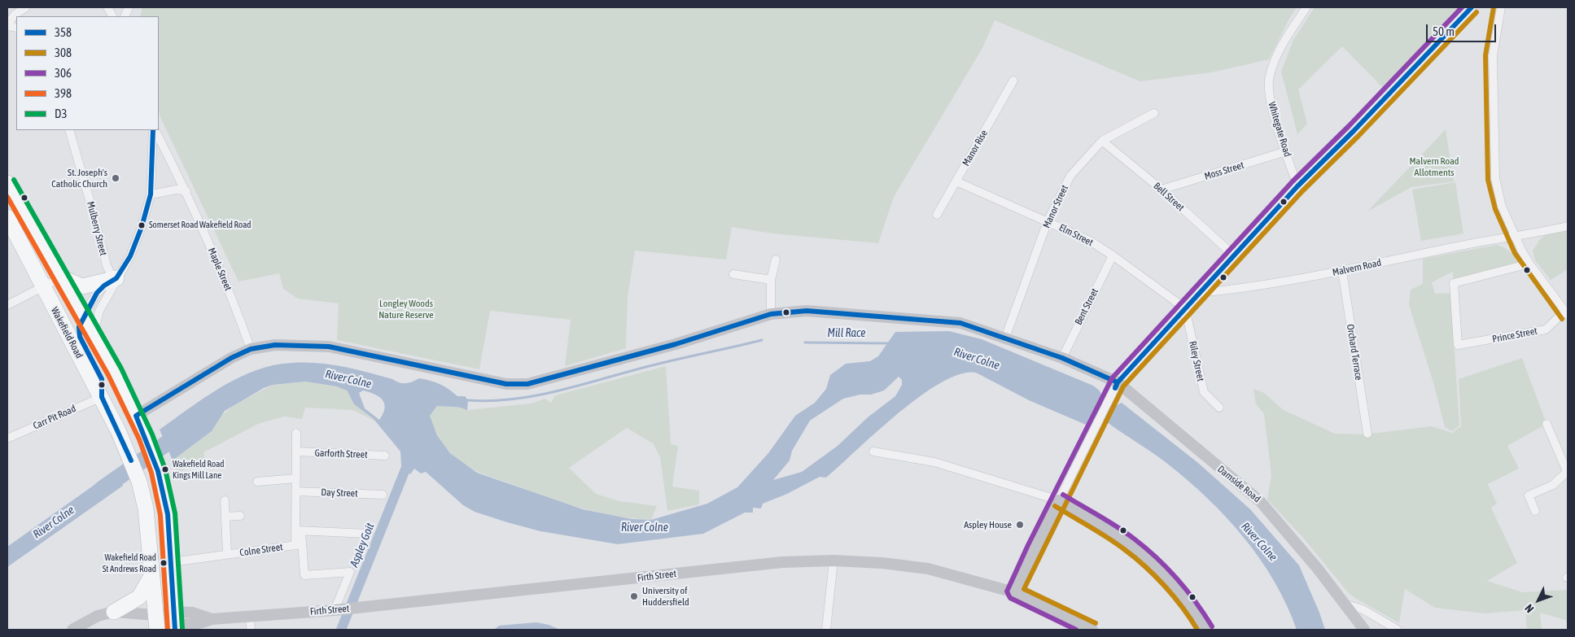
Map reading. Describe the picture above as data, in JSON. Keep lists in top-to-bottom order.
{
  "streets": {
    "highway": ["Wakefield Road"],
    "street": [
      "Whitegate Road",
      "Manor Rise",
      "Moss Street",
      "Bell Street",
      "Manor Street",
      "Mulberry Street",
      "Elm Street",
      "Malvern Road",
      "Maple Street",
      "Bent Street",
      "Prince Street",
      "Orchard Terrace",
      "Riley Street",
      "Carr Pit Road",
      "Garforth Street",
      "Damside Road",
      "Day Street",
      "Colne Street",
      "Firth Street"
    ]
  },
  "crossings": [
    ["Whitegate Road", "Moss Street"],
    ["Manor Rise", "Elm Street"],
    ["Moss Street", "Bell Street"],
    ["Bell Street", "Manor Street"],
    ["Manor Street", "Elm Street"],
    ["Manor Street", "Damside Road"],
    ["Elm Street", "Bent Street"],
    ["Elm Street", "Riley Street"],
    ["Malvern Road", "Orchard Terrace"],
    ["Maple Street", "Damside Road"],
    ["Bent Street", "Damside Road"],
    ["Wakefield Road", "Carr Pit Road"],
    ["Garforth Street", "Colne Street"],
    ["Day Street", "Colne Street"]
  ],
  "water": ["Mill Race", "River Colne", "Aspley Goit"],
  "parks": ["Malvern Road Allotments", "Longley Woods Nature Reserve"],
  "places": [
    "St. Joseph's Catholic Church",
    "Somerset Road Wakefield Road",
    "Wakefield Road Kings Mill Lane",
    "Aspley House",
    "Wakefield Road St Andrews Road",
    "University of Huddersfield"
  ],
  "lines": [
    "transit line 358",
    "transit line 308",
    "transit line 306",
    "transit line D3",
    "transit line 398"
  ],
  "legend": [
    "358",
    "308",
    "306",
    "398",
    "D3"
  ],
  "scale_bar": "50 m",
  "north": "bottom left"
}
